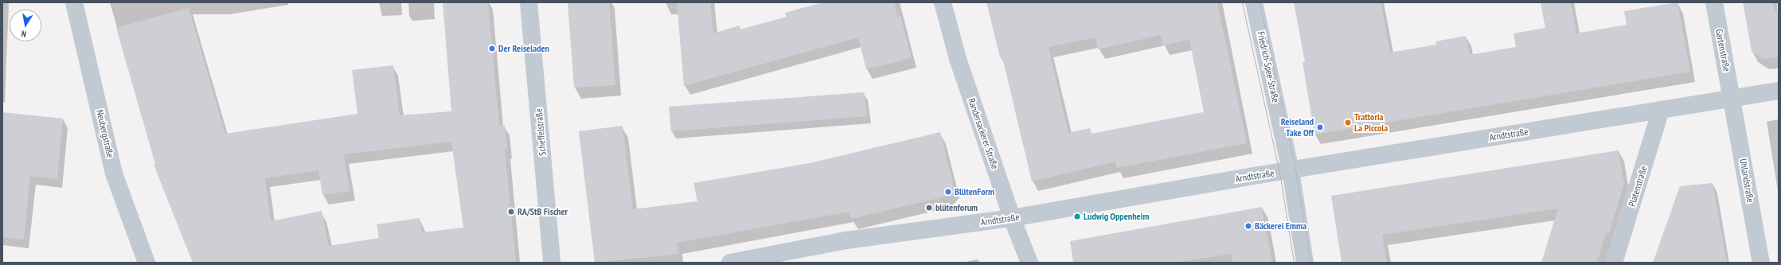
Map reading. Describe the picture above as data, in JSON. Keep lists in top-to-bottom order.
{
  "streets": {
    "street": [
      "Gartenstraße",
      "Friedrich-Spee-Straße",
      "Scheffelstraße",
      "Neubergstraße",
      "Randersackerer Straße",
      "Arndtstraße",
      "Uhlandstraße",
      "Platenstraße"
    ]
  },
  "crossings": [
    ["Gartenstraße", "Arndtstraße"],
    ["Gartenstraße", "Uhlandstraße"],
    ["Friedrich-Spee-Straße", "Arndtstraße"],
    ["Randersackerer Straße", "Arndtstraße"],
    ["Arndtstraße", "Uhlandstraße"],
    ["Arndtstraße", "Platenstraße"]
  ],
  "places": [
    "Der Reiseladen",
    "Trattoria La Piccola",
    "Reiseland Take Off",
    "BlütenForm",
    "blütenforum",
    "RA/StB Fischer",
    "Ludwig Oppenheim",
    "Bäckerei Emma"
  ],
  "north": "bottom"
}
